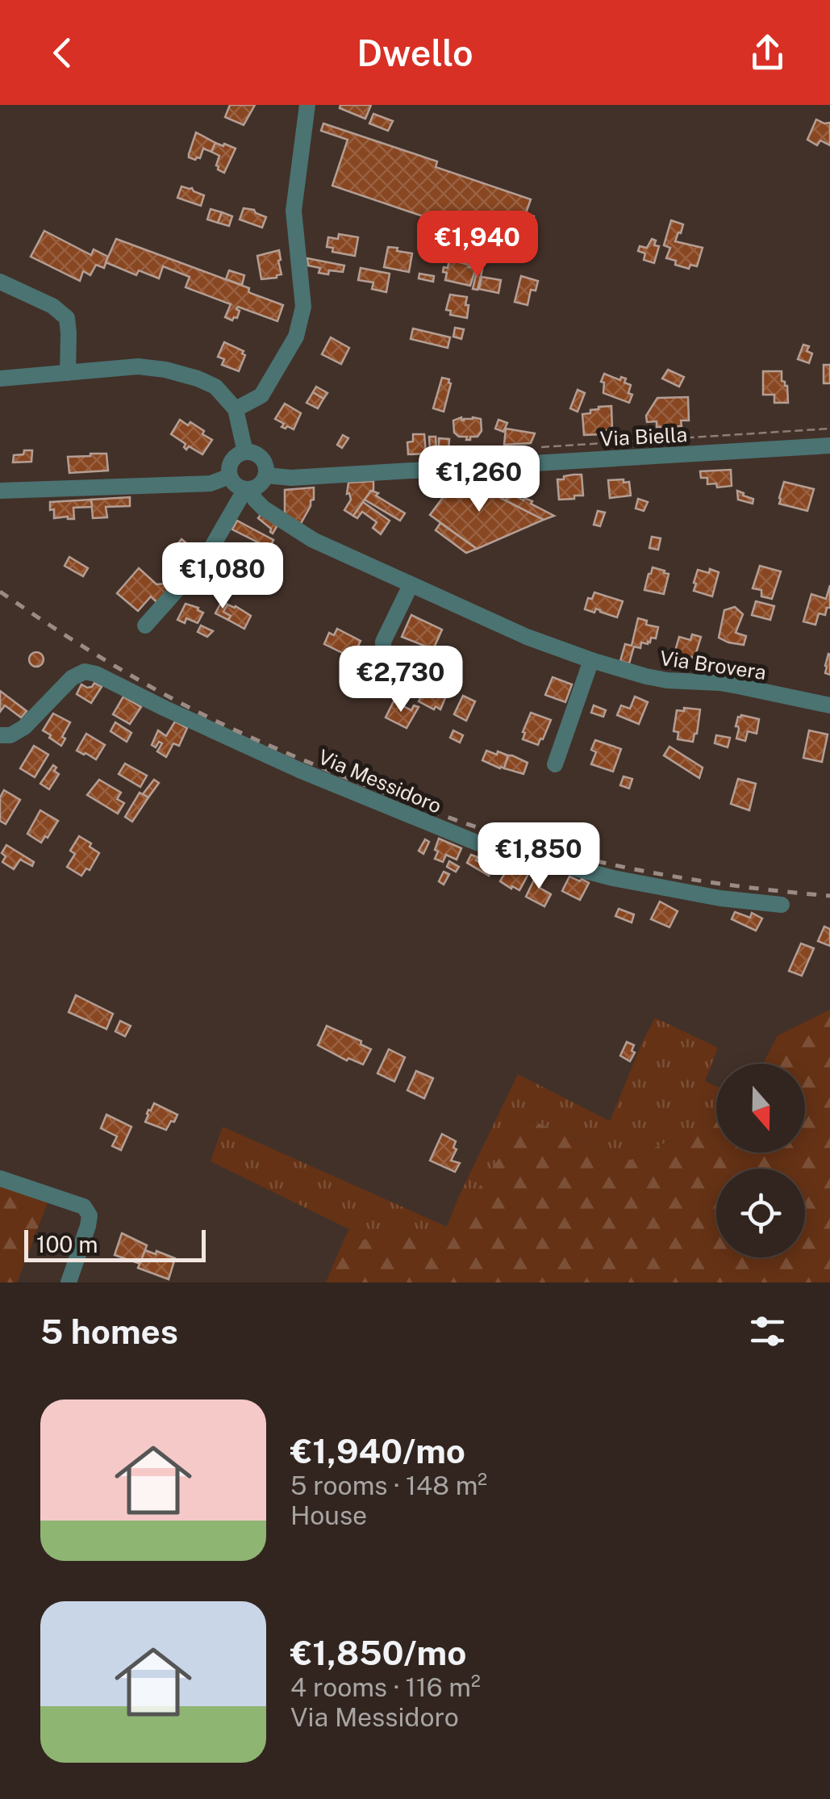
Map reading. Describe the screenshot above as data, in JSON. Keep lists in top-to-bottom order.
{
  "streets": {
    "street": ["Via Biella", "Via Brovera", "Via Messidoro"]
  },
  "crossings": [
    ["Via Biella", "Via Brovera"]
  ],
  "scale_bar": "100 m",
  "north": "bottom",
  "page": {
    "header": "Dwello",
    "price": [
      "€1,940",
      "€1,260",
      "€1,080",
      "€2,730",
      "€1,850"
    ],
    "scale": "100 m",
    "heading": "5 homes",
    "list": [
      {
        "name": "€1,940/mo",
        "note": "5 rooms · 148 m² · House"
      },
      {
        "name": "€1,850/mo",
        "note": "4 rooms · 116 m² · Via Messidoro"
      }
    ]
  }
}
